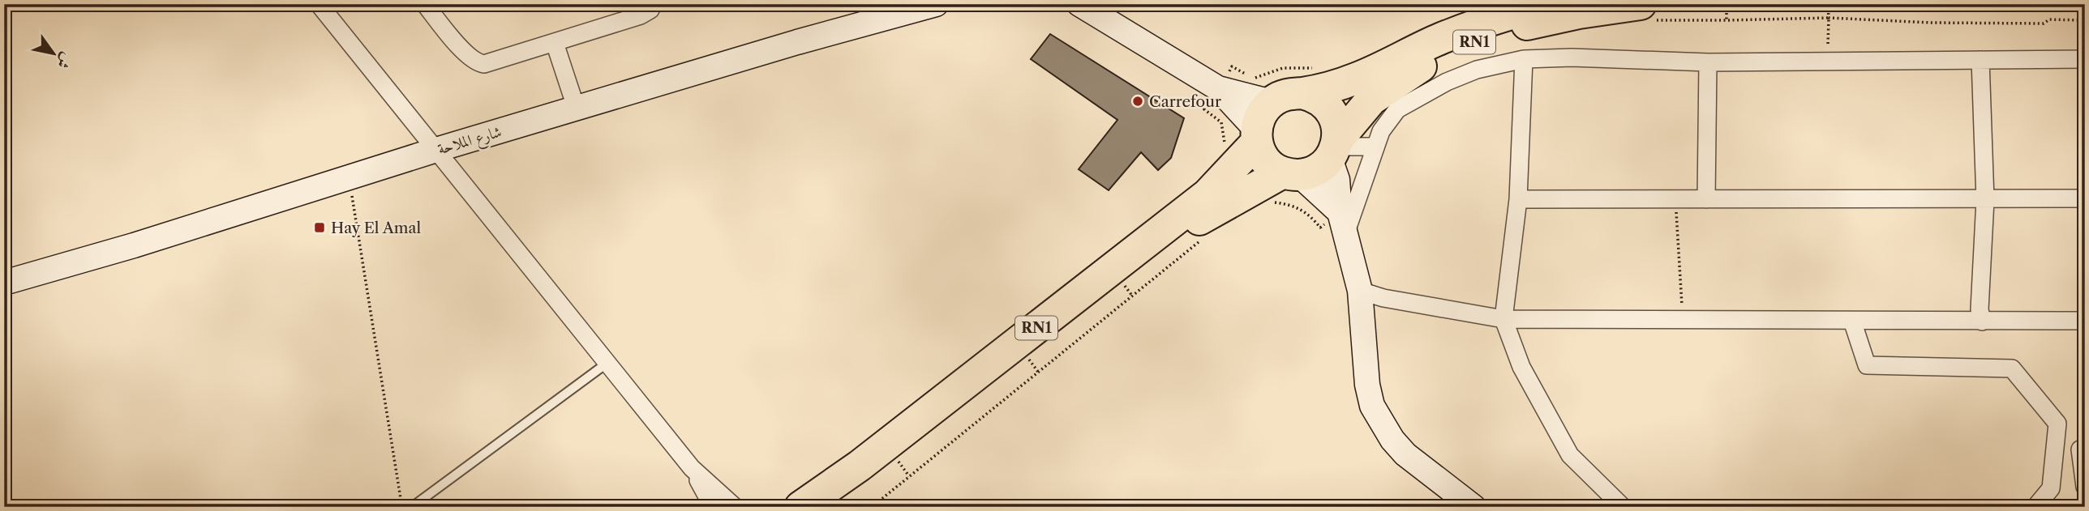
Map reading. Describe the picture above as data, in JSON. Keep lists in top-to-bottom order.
{
  "streets": {
    "highway": ["RN1"],
    "street": ["شارع الملاحة"]
  },
  "places": {
    "other": ["Carrefour"],
    "transit": ["Hay El Amal"]
  },
  "north": "bottom right"
}
